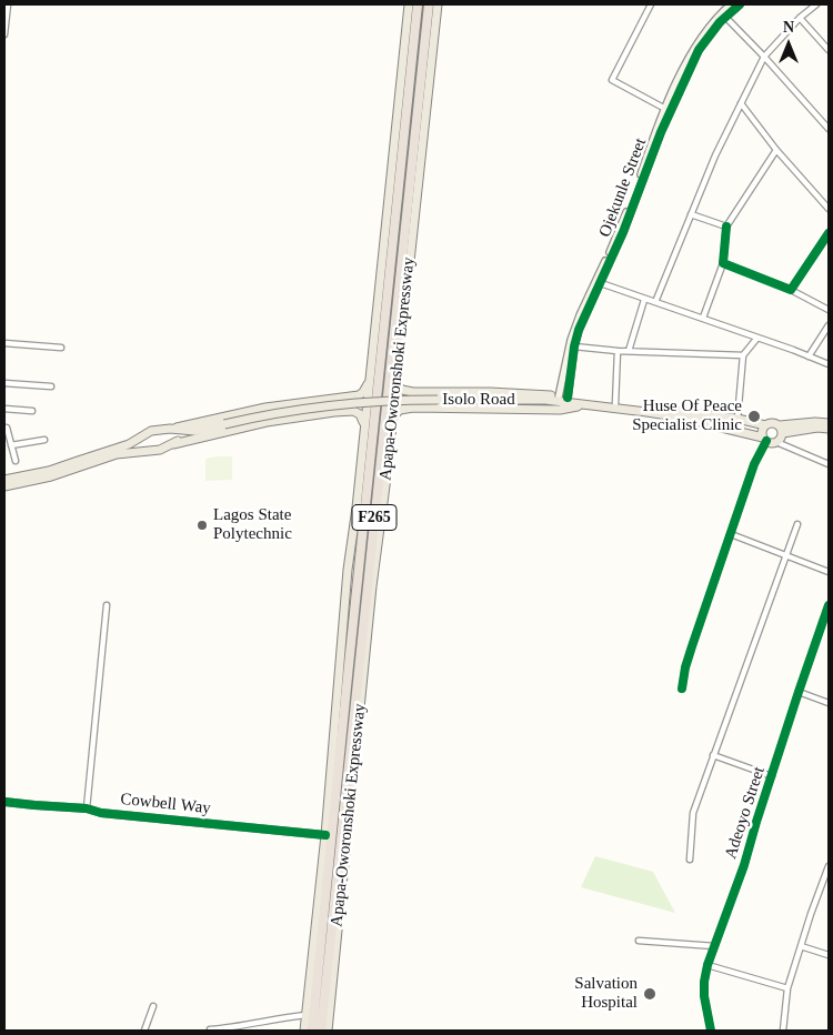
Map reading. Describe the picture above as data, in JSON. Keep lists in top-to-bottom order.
{
  "streets": {
    "highway": ["Apapa-Oworonshoki Expressway", "F265"],
    "main road": ["Isolo Road"],
    "street": ["Ojekunle Street", "Cowbell Way", "Adeoyo Street"]
  },
  "crossings": [
    ["Apapa-Oworonshoki Expressway", "Cowbell Way"]
  ],
  "places": ["Huse Of Peace Specialist Clinic", "Lagos State Polytechnic", "Salvation Hospital"],
  "north": "top"
}
